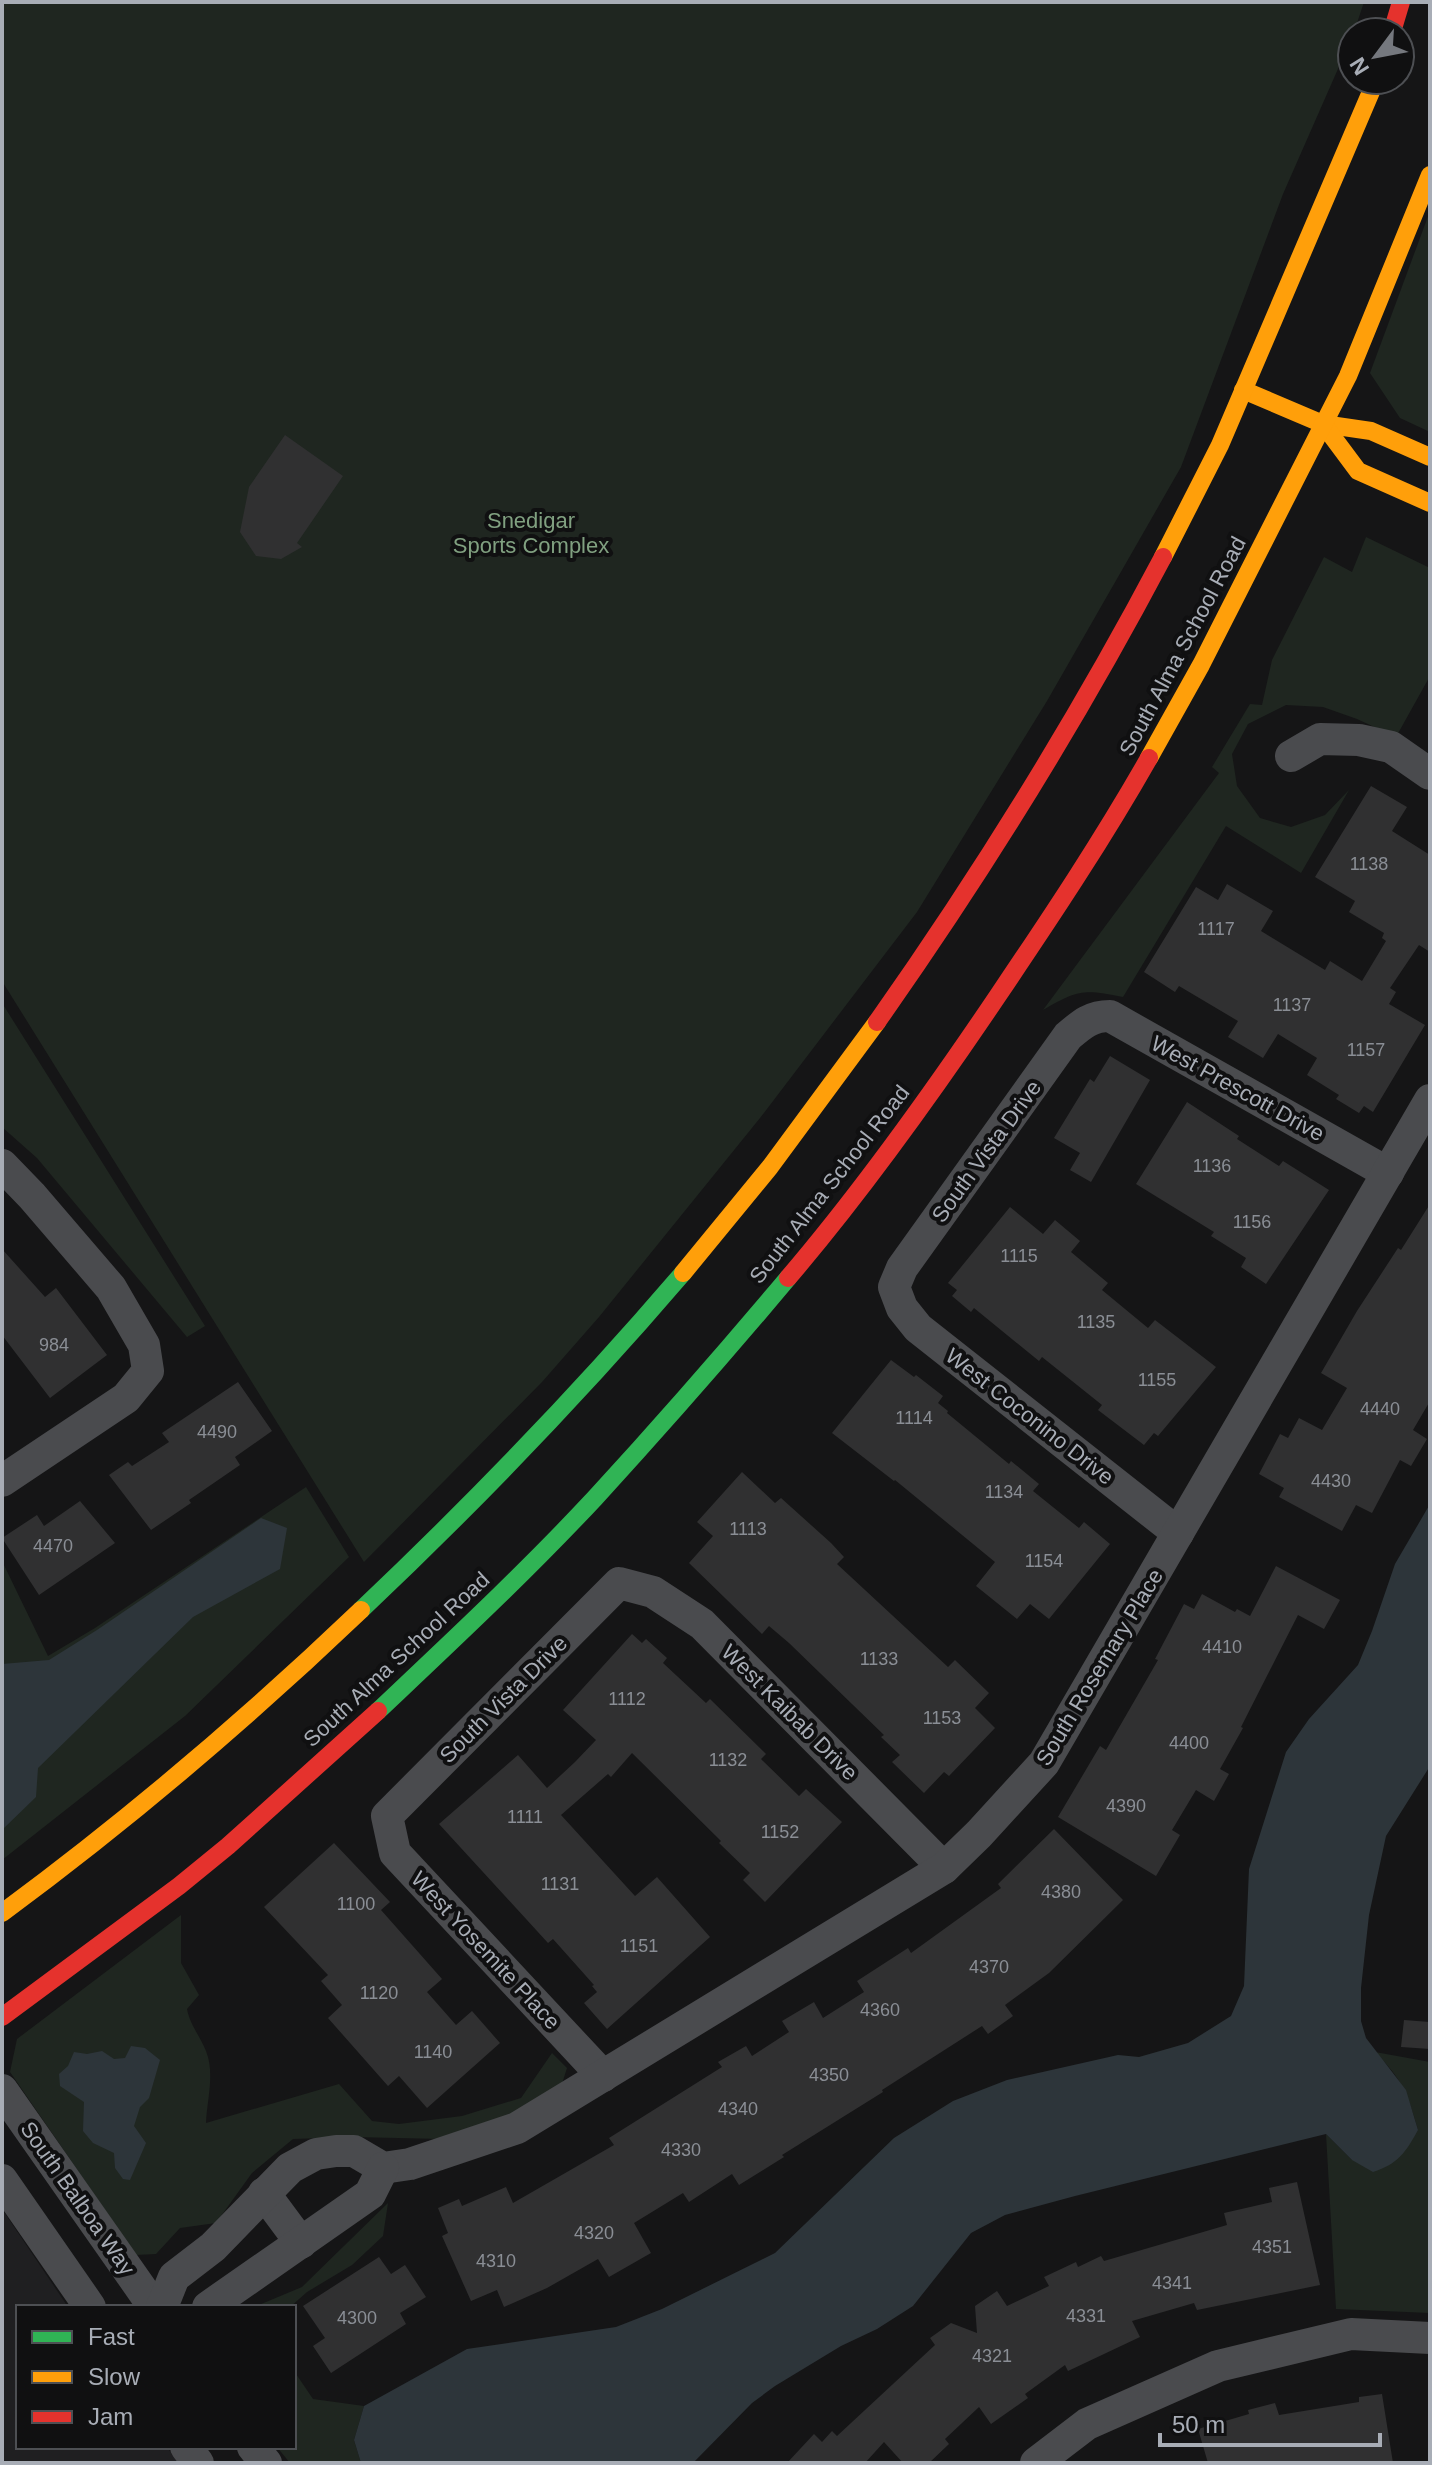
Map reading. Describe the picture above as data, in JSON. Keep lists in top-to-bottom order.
{
  "streets": {
    "main road": ["South Alma School Road"],
    "street": [
      "West Prescott Drive",
      "South Vista Drive",
      "West Coconino Drive",
      "South Rosemary Place",
      "West Kaibab Drive",
      "West Yosemite Place",
      "South Balboa Way"
    ]
  },
  "crossings": [
    ["West Prescott Drive", "South Vista Drive"],
    ["West Prescott Drive", "South Rosemary Place"],
    ["South Vista Drive", "West Coconino Drive"],
    ["South Vista Drive", "West Kaibab Drive"],
    ["South Vista Drive", "West Yosemite Place"],
    ["West Coconino Drive", "South Rosemary Place"],
    ["South Rosemary Place", "West Kaibab Drive"],
    ["South Rosemary Place", "West Yosemite Place"]
  ],
  "parks": ["Snedigar Sports Complex"],
  "house_numbers": [
    "1138",
    "1117",
    "1137",
    "1157",
    "1136",
    "1156",
    "1115",
    "1135",
    "984",
    "1155",
    "4440",
    "1114",
    "4490",
    "4430",
    "1134",
    "1113",
    "4470",
    "1154",
    "4410",
    "1133",
    "1112",
    "1153",
    "4400",
    "1132",
    "4390",
    "1111",
    "1152",
    "1131",
    "4380",
    "1100",
    "1151",
    "4370",
    "1120",
    "4360",
    "1140",
    "4350",
    "4340",
    "4330",
    "4320",
    "4351",
    "4310",
    "4341",
    "4331",
    "4300",
    "4321"
  ],
  "legend": ["Fast", "Slow", "Jam"],
  "scale_bar": "50 m",
  "north": "bottom left"
}
